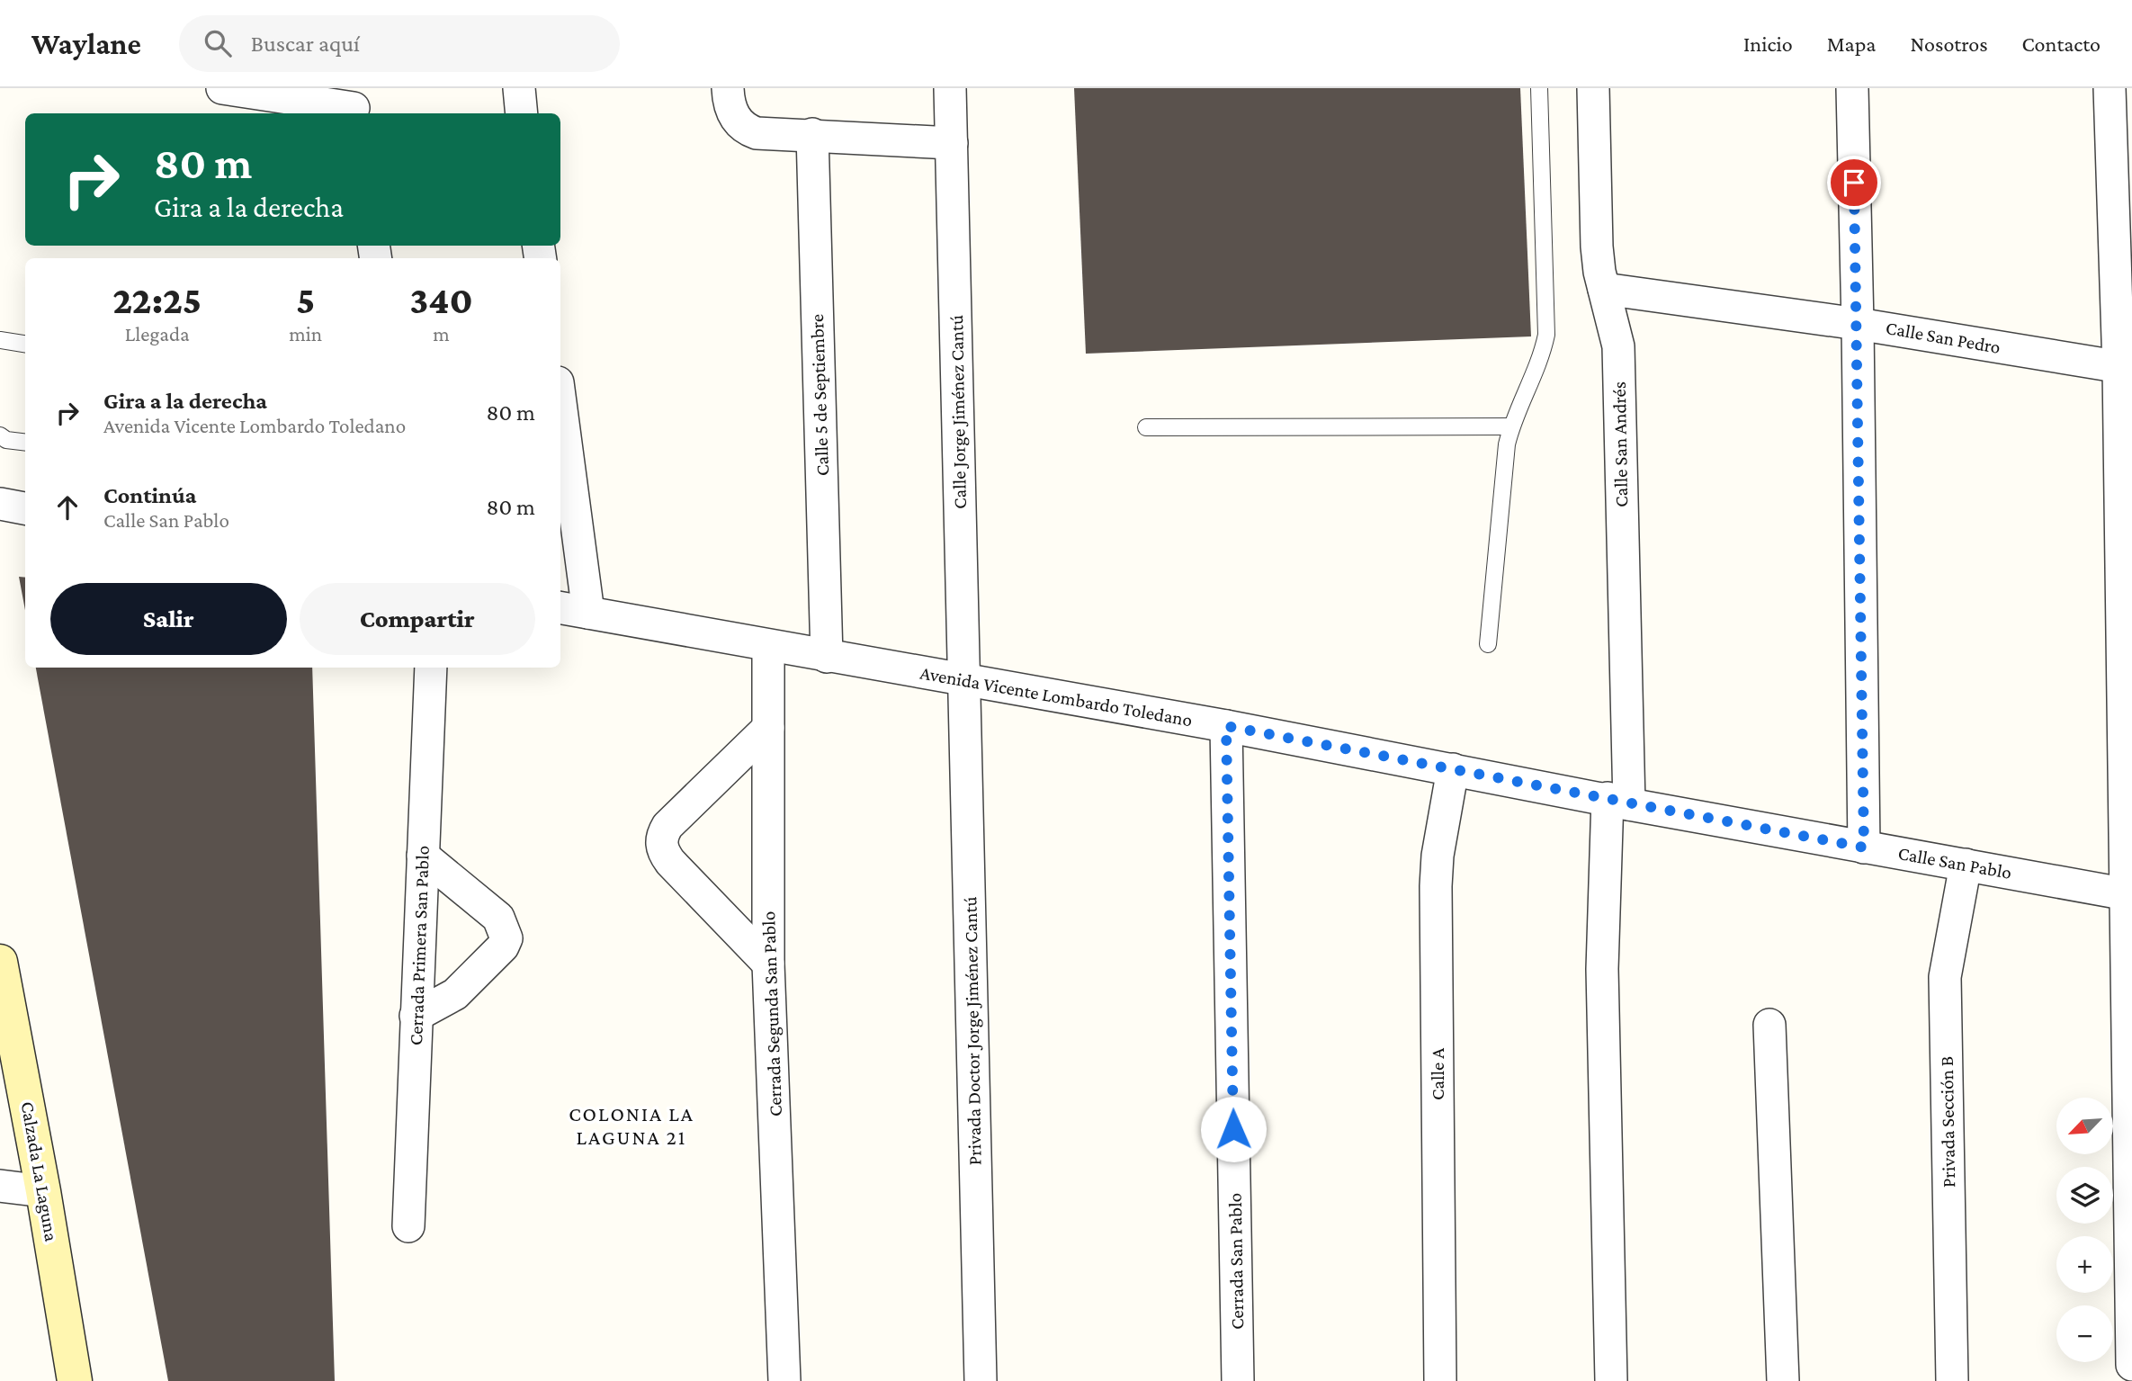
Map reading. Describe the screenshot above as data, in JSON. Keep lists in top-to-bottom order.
{
  "streets": {
    "street": [
      "Calle San Pedro",
      "Calle 5 de Septiembre",
      "Calle Jorge Jiménez Cantú",
      "Calle San Andrés",
      "Avenida Vicente Lombardo Toledano",
      "Calle San Pablo",
      "Cerrada Primera San Pablo",
      "Cerrada Segunda San Pablo",
      "Privada Doctor Jorge Jiménez Cantú",
      "Calle A",
      "Privada Sección B",
      "Calzada La Laguna",
      "Cerrada San Pablo"
    ]
  },
  "crossings": [
    ["Calle San Pedro", "Calle San Andrés"],
    ["Calle 5 de Septiembre", "Avenida Vicente Lombardo Toledano"],
    ["Calle Jorge Jiménez Cantú", "Avenida Vicente Lombardo Toledano"],
    ["Calle Jorge Jiménez Cantú", "Privada Doctor Jorge Jiménez Cantú"],
    ["Calle San Andrés", "Avenida Vicente Lombardo Toledano"],
    ["Calle San Andrés", "Calle San Pablo"],
    ["Avenida Vicente Lombardo Toledano", "Calle San Pablo"],
    ["Avenida Vicente Lombardo Toledano", "Cerrada Segunda San Pablo"],
    ["Avenida Vicente Lombardo Toledano", "Privada Doctor Jorge Jiménez Cantú"],
    ["Avenida Vicente Lombardo Toledano", "Calle A"],
    ["Avenida Vicente Lombardo Toledano", "Cerrada San Pablo"],
    ["Calle San Pablo", "Privada Sección B"]
  ],
  "districts": ["COLONIA LA LAGUNA 21"],
  "north": "bottom left",
  "page": {
    "header": "Waylane",
    "search": "Buscar aquí",
    "nav": [
      "Inicio",
      "Mapa",
      "Nosotros",
      "Contacto"
    ],
    "turn": ["80 m", "Gira a la derecha"],
    "eta": [
      "22:25",
      "Llegada",
      "5",
      "min",
      "340",
      "m"
    ],
    "list": [
      {
        "name": "Gira a la derecha",
        "note": "Avenida Vicente Lombardo Toledano",
        "value": "80 m"
      },
      {
        "name": "Continúa",
        "note": "Calle San Pablo",
        "value": "80 m"
      }
    ],
    "buttons": ["Salir", "Compartir"],
    "map_buttons": ["+", "−"]
  }
}
